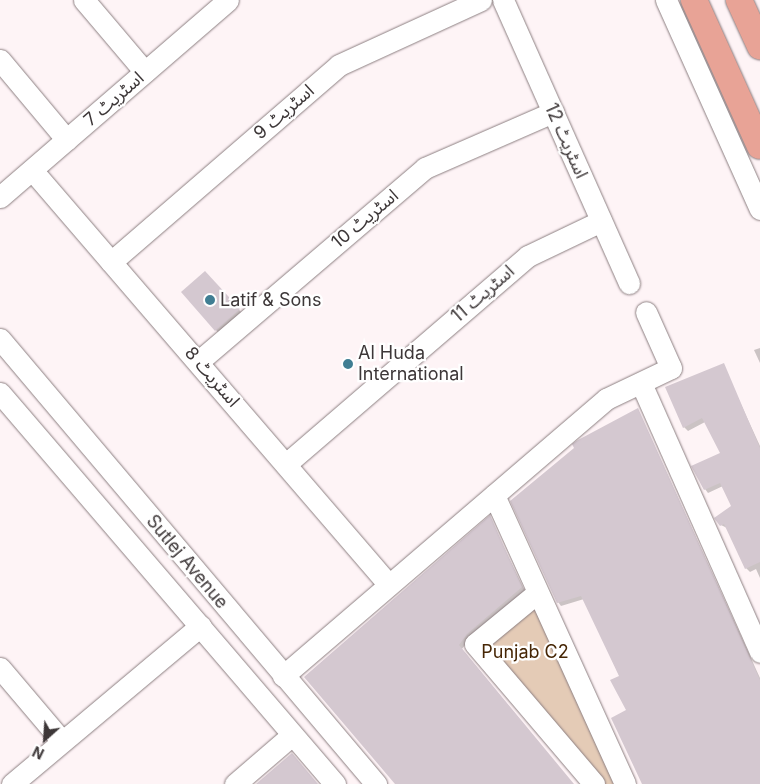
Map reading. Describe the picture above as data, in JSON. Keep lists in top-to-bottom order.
{
  "streets": {
    "street": [
      "اسٹریٹ 7",
      "اسٹریٹ 9",
      "اسٹریٹ 12",
      "اسٹریٹ 10",
      "اسٹریٹ 11",
      "اسٹریٹ 8",
      "Sutlej Avenue"
    ]
  },
  "crossings": [
    ["اسٹریٹ 7", "اسٹریٹ 8"],
    ["اسٹریٹ 9", "اسٹریٹ 8"],
    ["اسٹریٹ 12", "اسٹریٹ 10"],
    ["اسٹریٹ 12", "اسٹریٹ 11"],
    ["اسٹریٹ 10", "اسٹریٹ 8"],
    ["اسٹریٹ 11", "اسٹریٹ 8"]
  ],
  "parks": ["Punjab C2"],
  "places": ["Latif & Sons", "Al Huda International"],
  "north": "bottom left"
}
